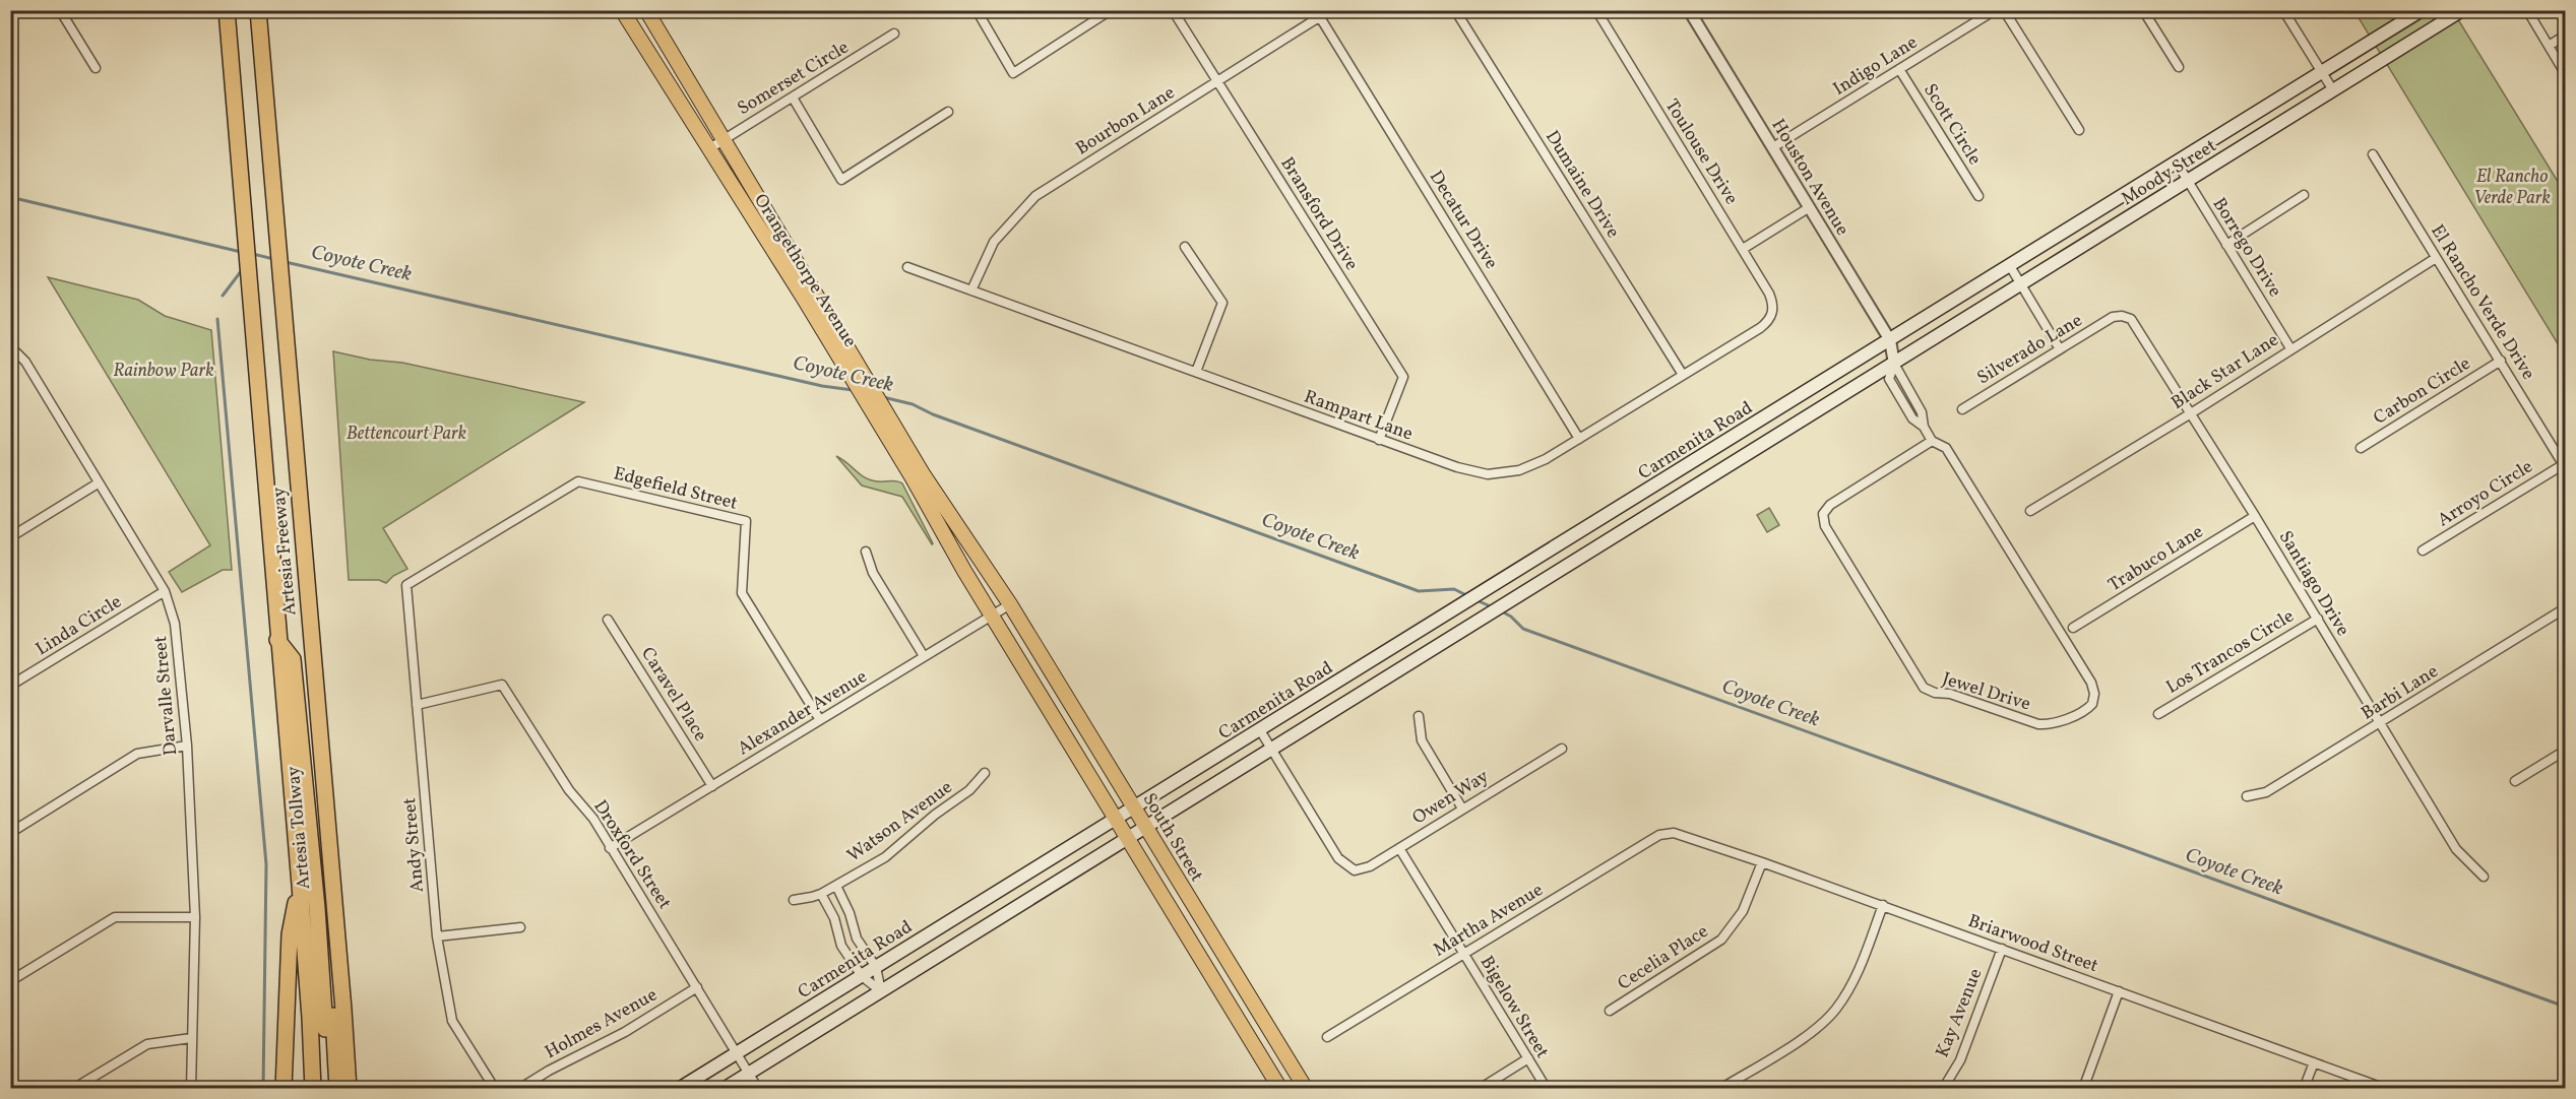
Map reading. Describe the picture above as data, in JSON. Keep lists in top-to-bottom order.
{
  "streets": {
    "highway": ["Artesia Freeway", "Artesia Tollway"],
    "main road": [
      "Moody Street",
      "Orangethorpe Avenue",
      "Carmenita Road",
      "South Street"
    ],
    "street": [
      "Indigo Lane",
      "Somerset Circle",
      "Bourbon Lane",
      "Scott Circle",
      "Toulouse Drive",
      "Houston Avenue",
      "Dumaine Drive",
      "Bransford Drive",
      "Decatur Drive",
      "Borrego Drive",
      "El Rancho Verde Drive",
      "Silverado Lane",
      "Black Star Lane",
      "Carbon Circle",
      "Rampart Lane",
      "Edgefield Street",
      "Arroyo Circle",
      "Trabuco Lane",
      "Santiago Drive",
      "Linda Circle",
      "Los Trancos Circle",
      "Jewel Drive",
      "Barbi Lane",
      "Caravel Place",
      "Darvalle Street",
      "Alexander Avenue",
      "Owen Way",
      "Watson Avenue",
      "Andy Street",
      "Droxford Street",
      "Martha Avenue",
      "Briarwood Street",
      "Cecelia Place",
      "Bigelow Street",
      "Kay Avenue",
      "Holmes Avenue"
    ]
  },
  "crossings": [
    ["Indigo Lane", "Scott Circle"],
    ["Indigo Lane", "Houston Avenue"],
    ["Somerset Circle", "Orangethorpe Avenue"],
    ["Bourbon Lane", "Bransford Drive"],
    ["Bourbon Lane", "Decatur Drive"],
    ["Bourbon Lane", "Rampart Lane"],
    ["Toulouse Drive", "Rampart Lane"],
    ["Moody Street", "Houston Avenue"],
    ["Moody Street", "Borrego Drive"],
    ["Moody Street", "Carmenita Road"],
    ["Moody Street", "Jewel Drive"],
    ["Houston Avenue", "Carmenita Road"],
    ["Houston Avenue", "Jewel Drive"],
    ["Dumaine Drive", "Rampart Lane"],
    ["Bransford Drive", "Rampart Lane"],
    ["Decatur Drive", "Rampart Lane"],
    ["Borrego Drive", "Black Star Lane"],
    ["Orangethorpe Avenue", "Alexander Avenue"],
    ["Orangethorpe Avenue", "South Street"],
    ["El Rancho Verde Drive", "Black Star Lane"],
    ["El Rancho Verde Drive", "Carbon Circle"],
    ["El Rancho Verde Drive", "Arroyo Circle"],
    ["Silverado Lane", "Santiago Drive"],
    ["Black Star Lane", "Santiago Drive"],
    ["Carmenita Road", "South Street"],
    ["Carmenita Road", "Droxford Street"],
    ["Edgefield Street", "Alexander Avenue"],
    ["Edgefield Street", "Andy Street"],
    ["Artesia Freeway", "Artesia Tollway"],
    ["Trabuco Lane", "Santiago Drive"],
    ["Santiago Drive", "Los Trancos Circle"],
    ["Santiago Drive", "Barbi Lane"],
    ["Linda Circle", "Darvalle Street"],
    ["Caravel Place", "Alexander Avenue"],
    ["Alexander Avenue", "South Street"],
    ["Alexander Avenue", "Droxford Street"],
    ["Owen Way", "Bigelow Street"],
    ["Andy Street", "Droxford Street"],
    ["Droxford Street", "Holmes Avenue"],
    ["Martha Avenue", "Briarwood Street"],
    ["Martha Avenue", "Bigelow Street"],
    ["Briarwood Street", "Cecelia Place"],
    ["Briarwood Street", "Kay Avenue"]
  ],
  "water": ["Coyote Creek"],
  "parks": ["El Rancho Verde Park", "Rainbow Park", "Bettencourt Park"]
}
